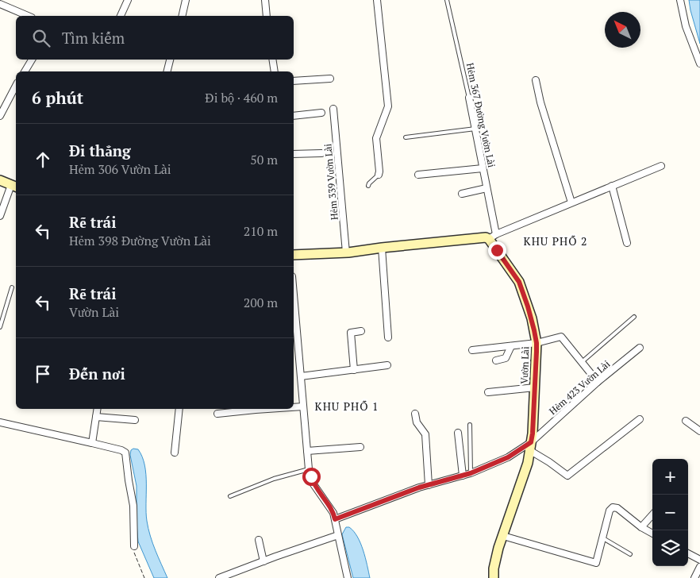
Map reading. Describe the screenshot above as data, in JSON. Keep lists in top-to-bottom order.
{
  "streets": {
    "main road": ["Vườn Lài"],
    "street": ["Hẻm 367 Đường Vườn Lài", "Hẻm 339 Vườn Lài", "Hẻm 423 Vườn Lài"]
  },
  "crossings": [
    ["Hẻm 367 Đường Vườn Lài", "Vườn Lài"],
    ["Vườn Lài", "Hẻm 423 Vườn Lài"]
  ],
  "districts": ["KHU PHỐ 2", "KHU PHỐ 1"],
  "north": "top left",
  "page": {
    "search": "Tìm kiếm",
    "heading": ["6 phút", "Đi bộ · 460 m"],
    "list": [
      ["Đi thẳng", "Hẻm 306 Vườn Lài", "50 m"],
      ["Rẽ trái", "Hẻm 398 Đường Vườn Lài", "210 m"],
      ["Rẽ trái", "Vườn Lài", "200 m"],
      "Đến nơi"
    ],
    "map_buttons": ["+", "−"]
  }
}
